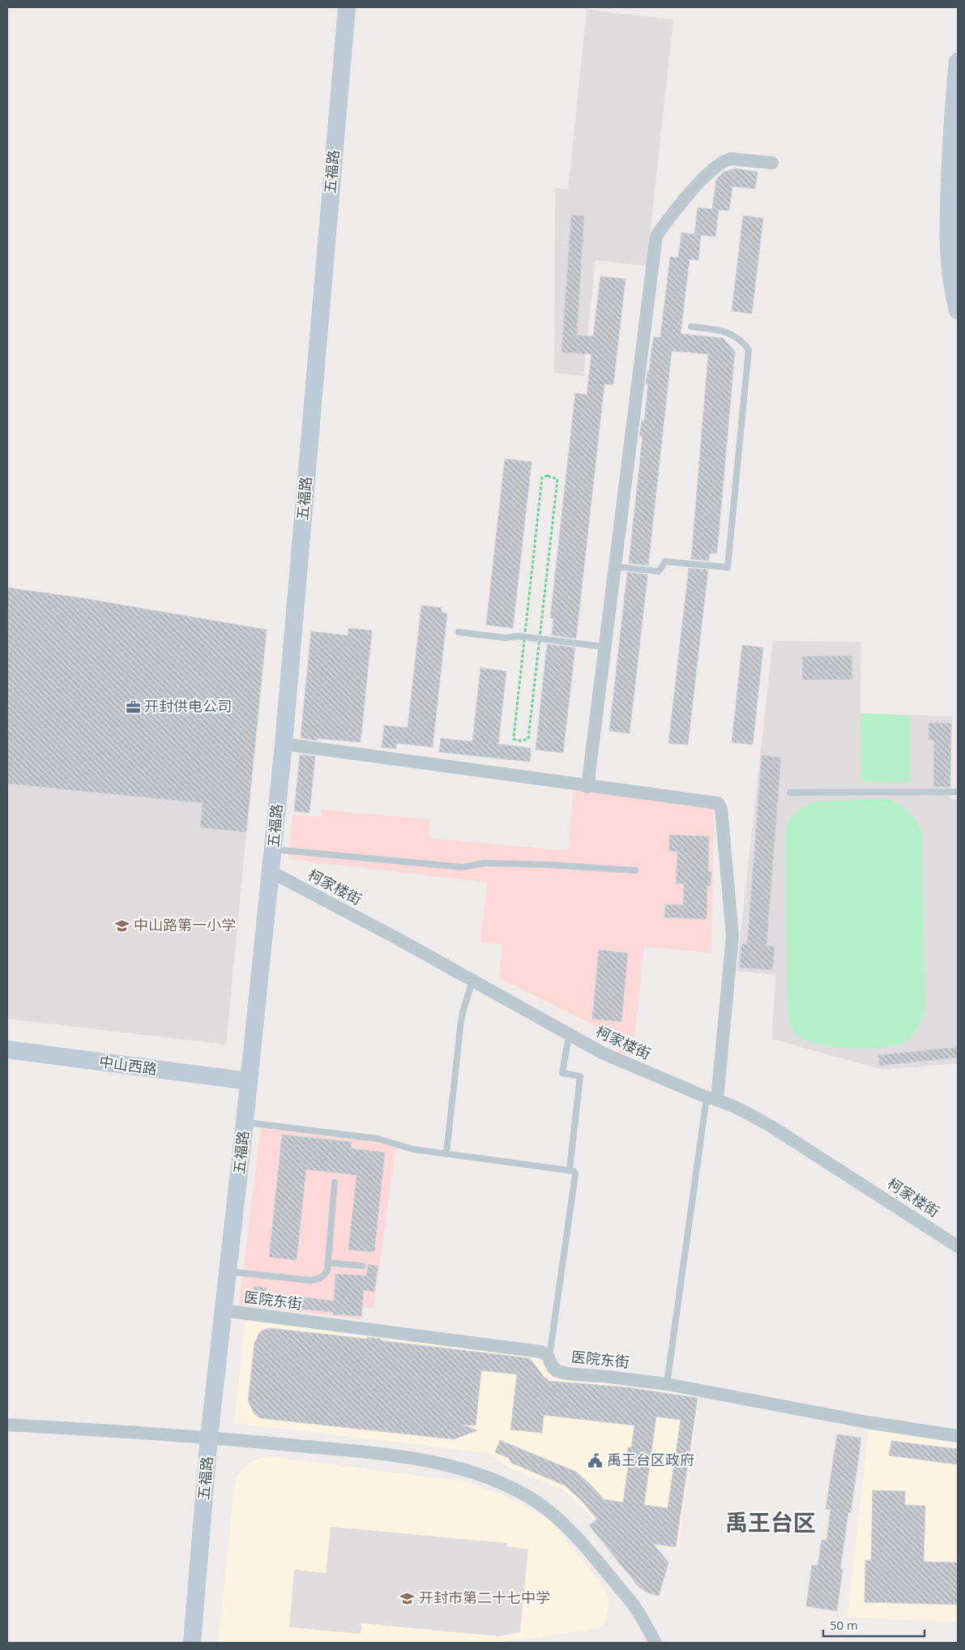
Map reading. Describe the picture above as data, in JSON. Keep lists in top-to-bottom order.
{
  "streets": {
    "street": [
      "五福路",
      "柯家楼街",
      "中山西路",
      "医院东街"
    ]
  },
  "crossings": [
    ["五福路", "柯家楼街"],
    ["五福路", "中山西路"],
    ["五福路", "医院东街"]
  ],
  "districts": ["禹王台区"],
  "places": {
    "office": ["开封供电公司"],
    "school or university": ["中山路第一小学", "开封市第二十七中学"],
    "public building": ["禹王台区政府"]
  },
  "scale_bar": "50 m"
}
